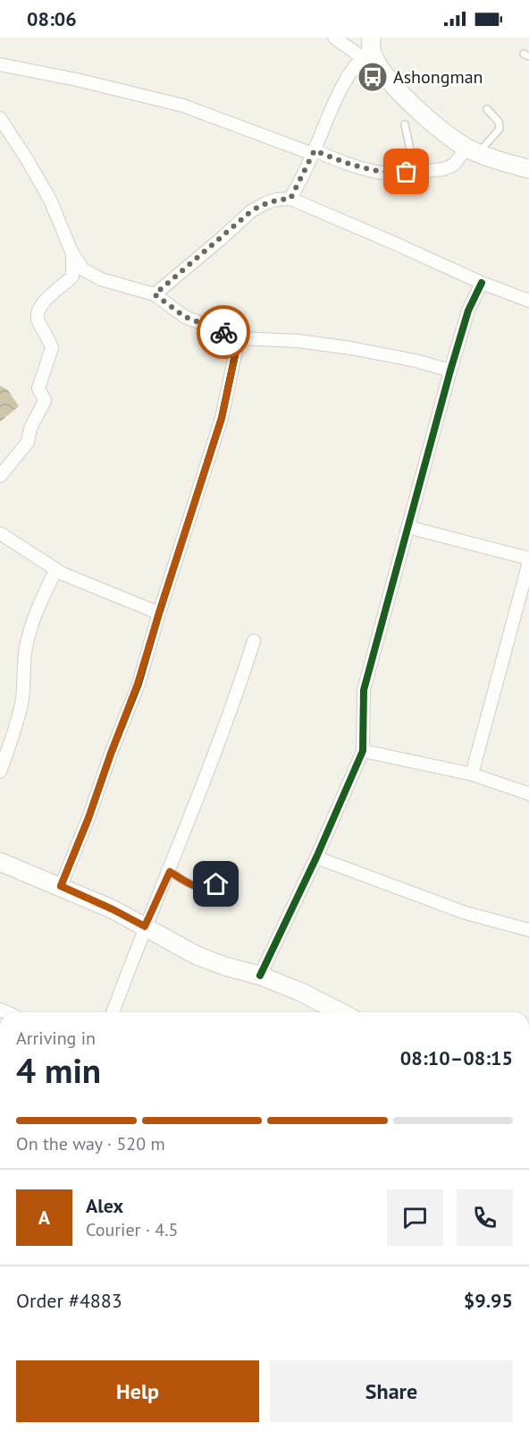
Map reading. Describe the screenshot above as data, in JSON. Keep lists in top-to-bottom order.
{
  "places": {
    "bus stop": ["Ashongman"]
  },
  "page": {
    "status": "08:06",
    "heading": ["4 min", "Arriving in", "08:10–08:15"],
    "panel": [
      "Alex",
      "Courier · 4.5",
      "Order #4883",
      "$9.95"
    ],
    "bar": "On the way · 520 m",
    "round": "A",
    "buttons": ["Help", "Share"]
  }
}
